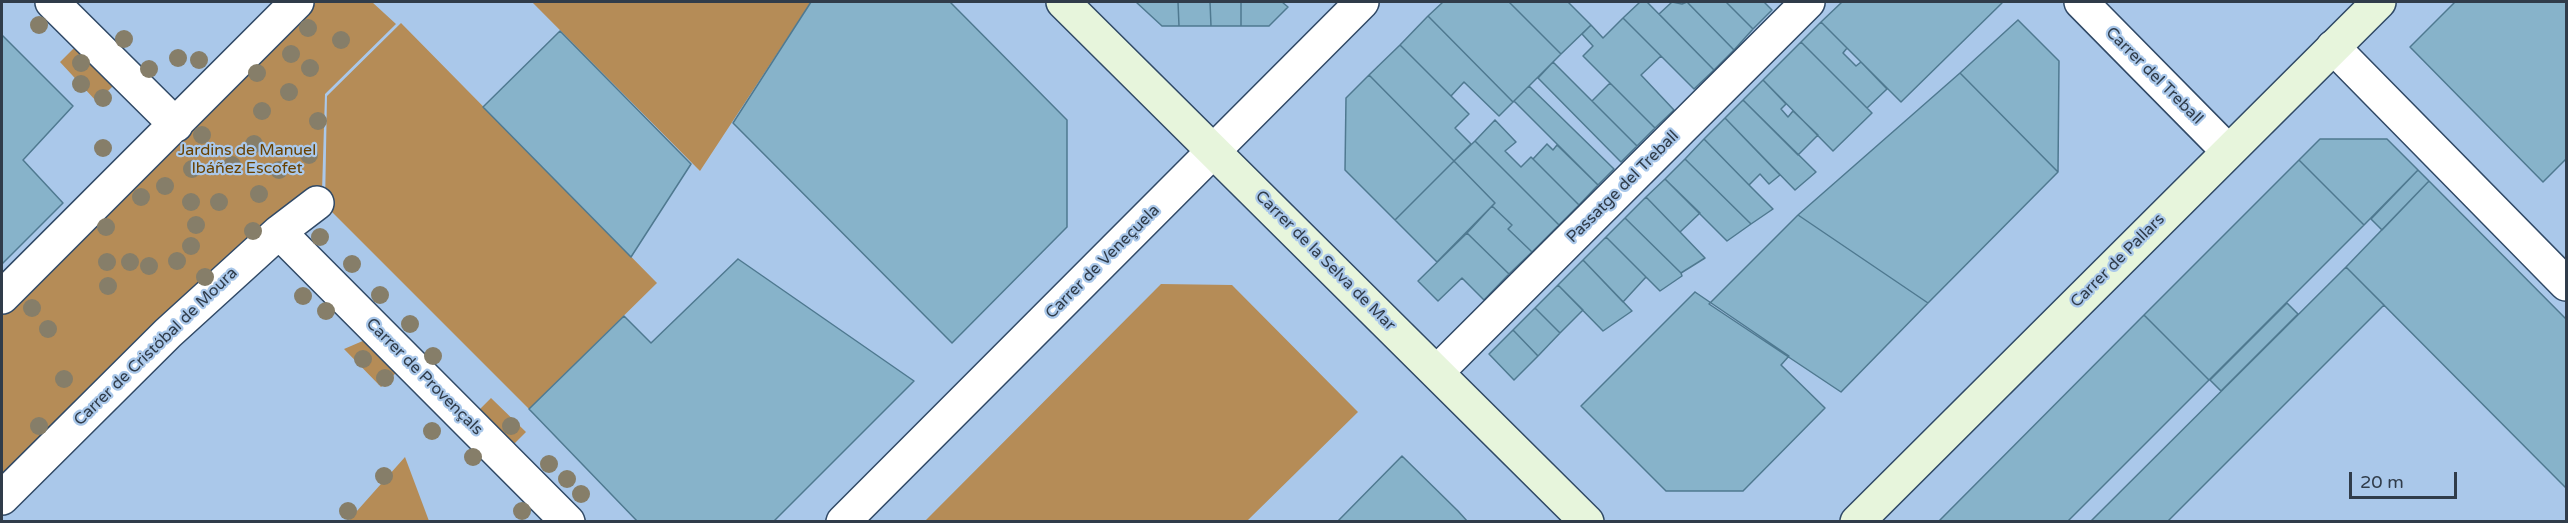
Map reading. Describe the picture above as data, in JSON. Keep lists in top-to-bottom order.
{
  "streets": {
    "street": [
      "Carrer del Treball",
      "Passatge del Treball",
      "Carrer de la Selva de Mar",
      "Carrer de Pallars",
      "Carrer de Veneçuela",
      "Carrer de Cristóbal de Moura",
      "Carrer de Provençals"
    ]
  },
  "crossings": [
    ["Carrer del Treball", "Carrer de Pallars"],
    ["Passatge del Treball", "Carrer de la Selva de Mar"],
    ["Carrer de la Selva de Mar", "Carrer de Veneçuela"],
    ["Carrer de Cristóbal de Moura", "Carrer de Provençals"]
  ],
  "parks": ["Jardins de Manuel Ibáñez Escofet"],
  "scale_bar": "20 m"
}
